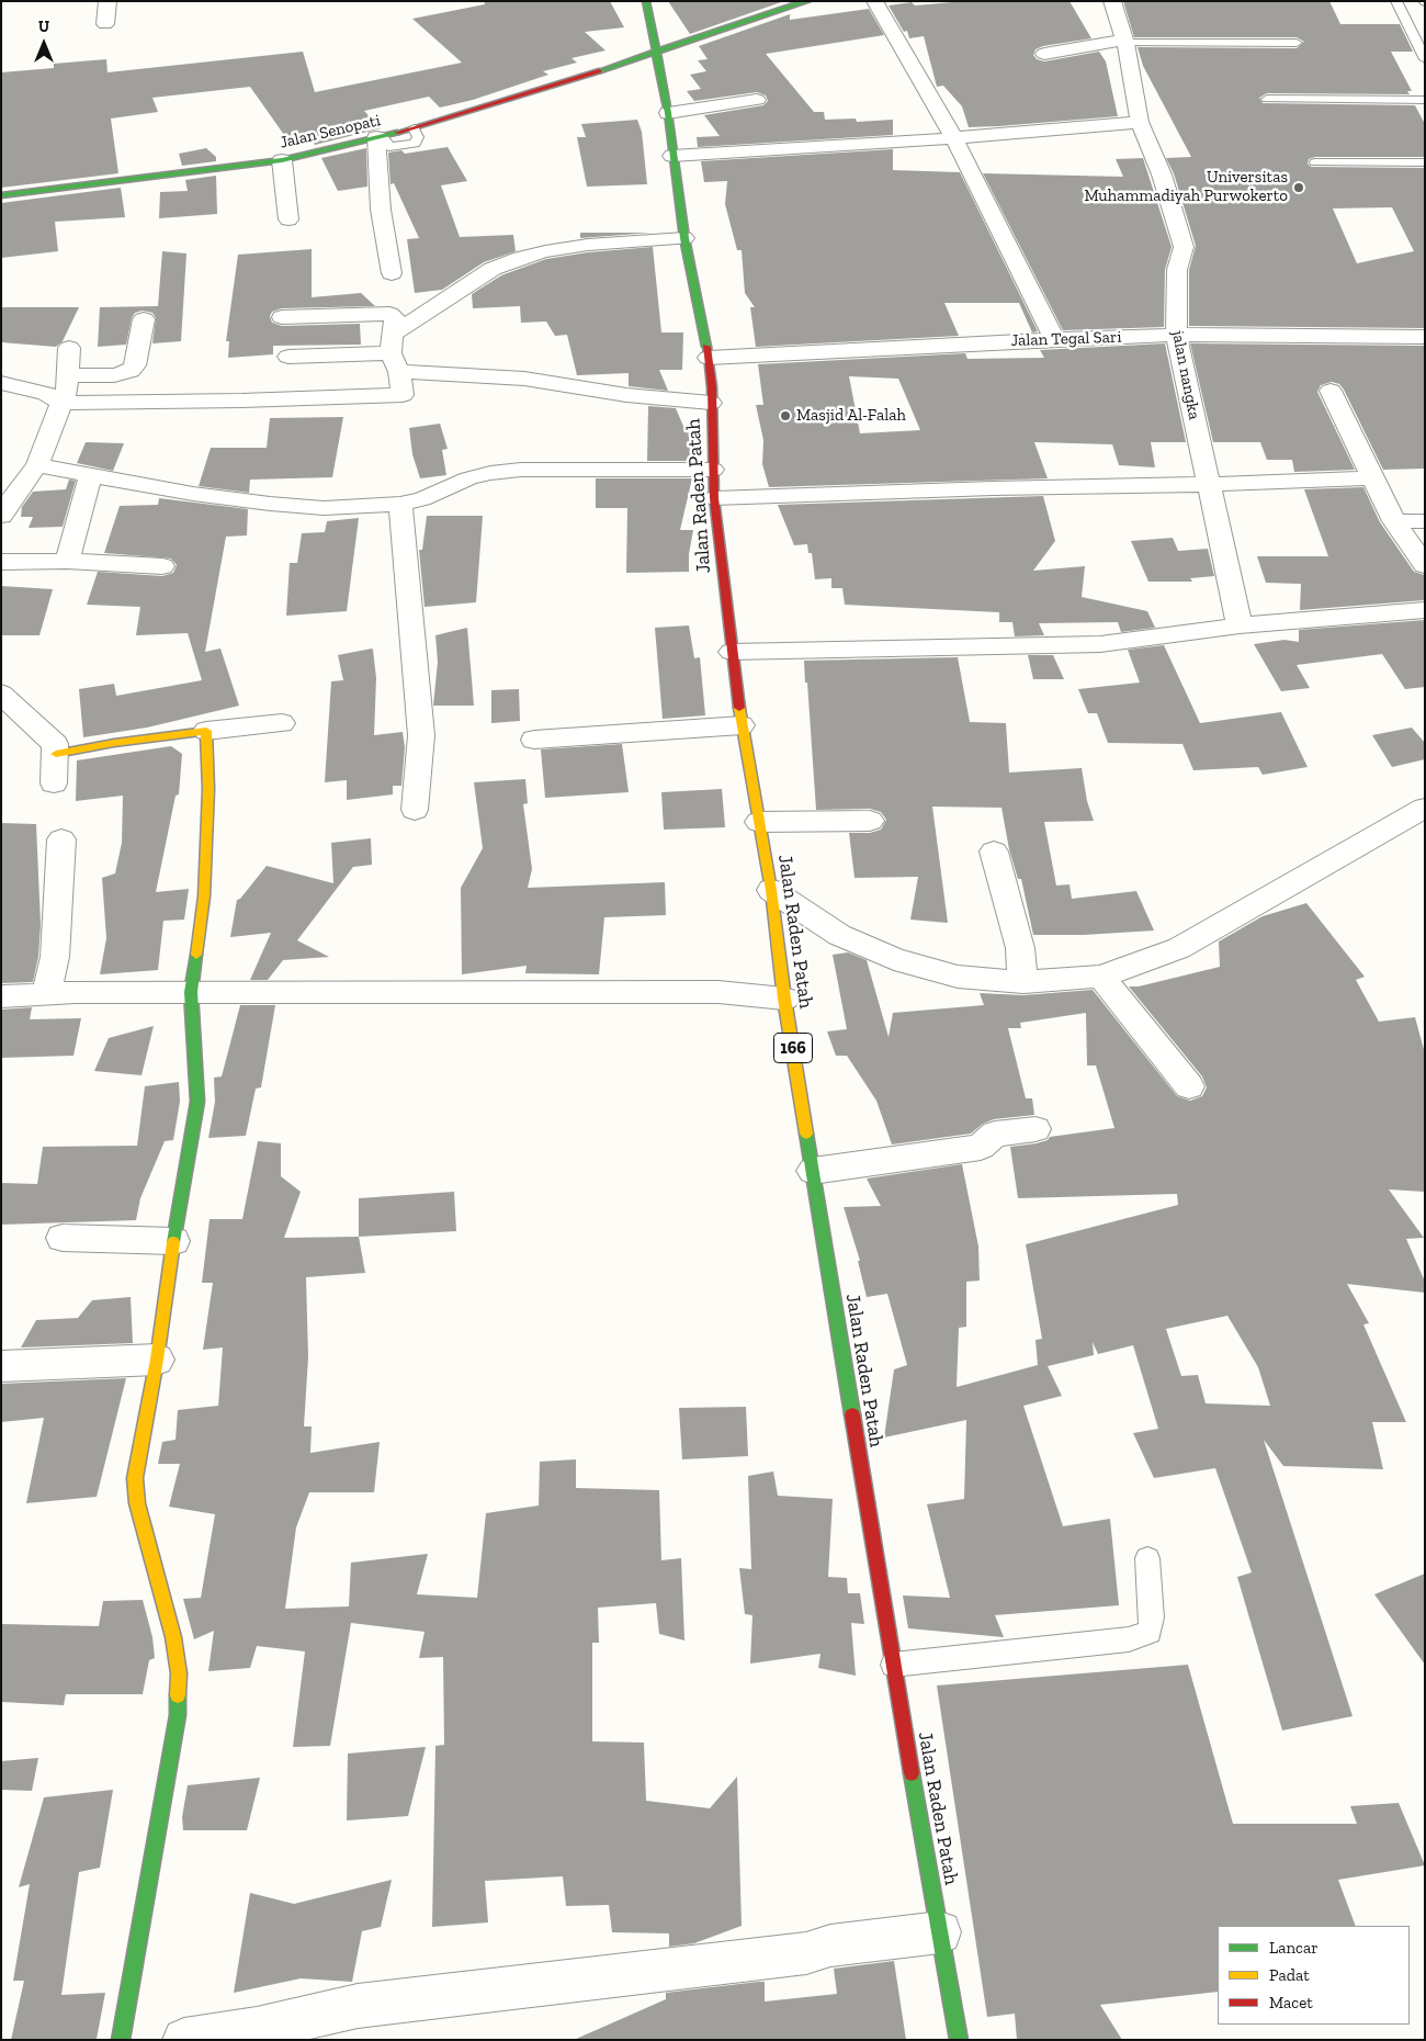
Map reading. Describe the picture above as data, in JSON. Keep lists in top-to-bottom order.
{
  "streets": {
    "main road": ["Jalan Senopati", "Jalan Raden Patah", "166"],
    "street": ["Jalan Tegal Sari", "jalan nangka"]
  },
  "crossings": [
    ["Jalan Senopati", "Jalan Raden Patah"],
    ["Jalan Senopati", "166"],
    ["Jalan Tegal Sari", "jalan nangka"],
    ["Jalan Tegal Sari", "Jalan Raden Patah"],
    ["Jalan Raden Patah", "166"]
  ],
  "places": ["Universitas Muhammadiyah Purwokerto", "Masjid Al-Falah"],
  "legend": ["Lancar", "Padat", "Macet"],
  "north": "top"
}
